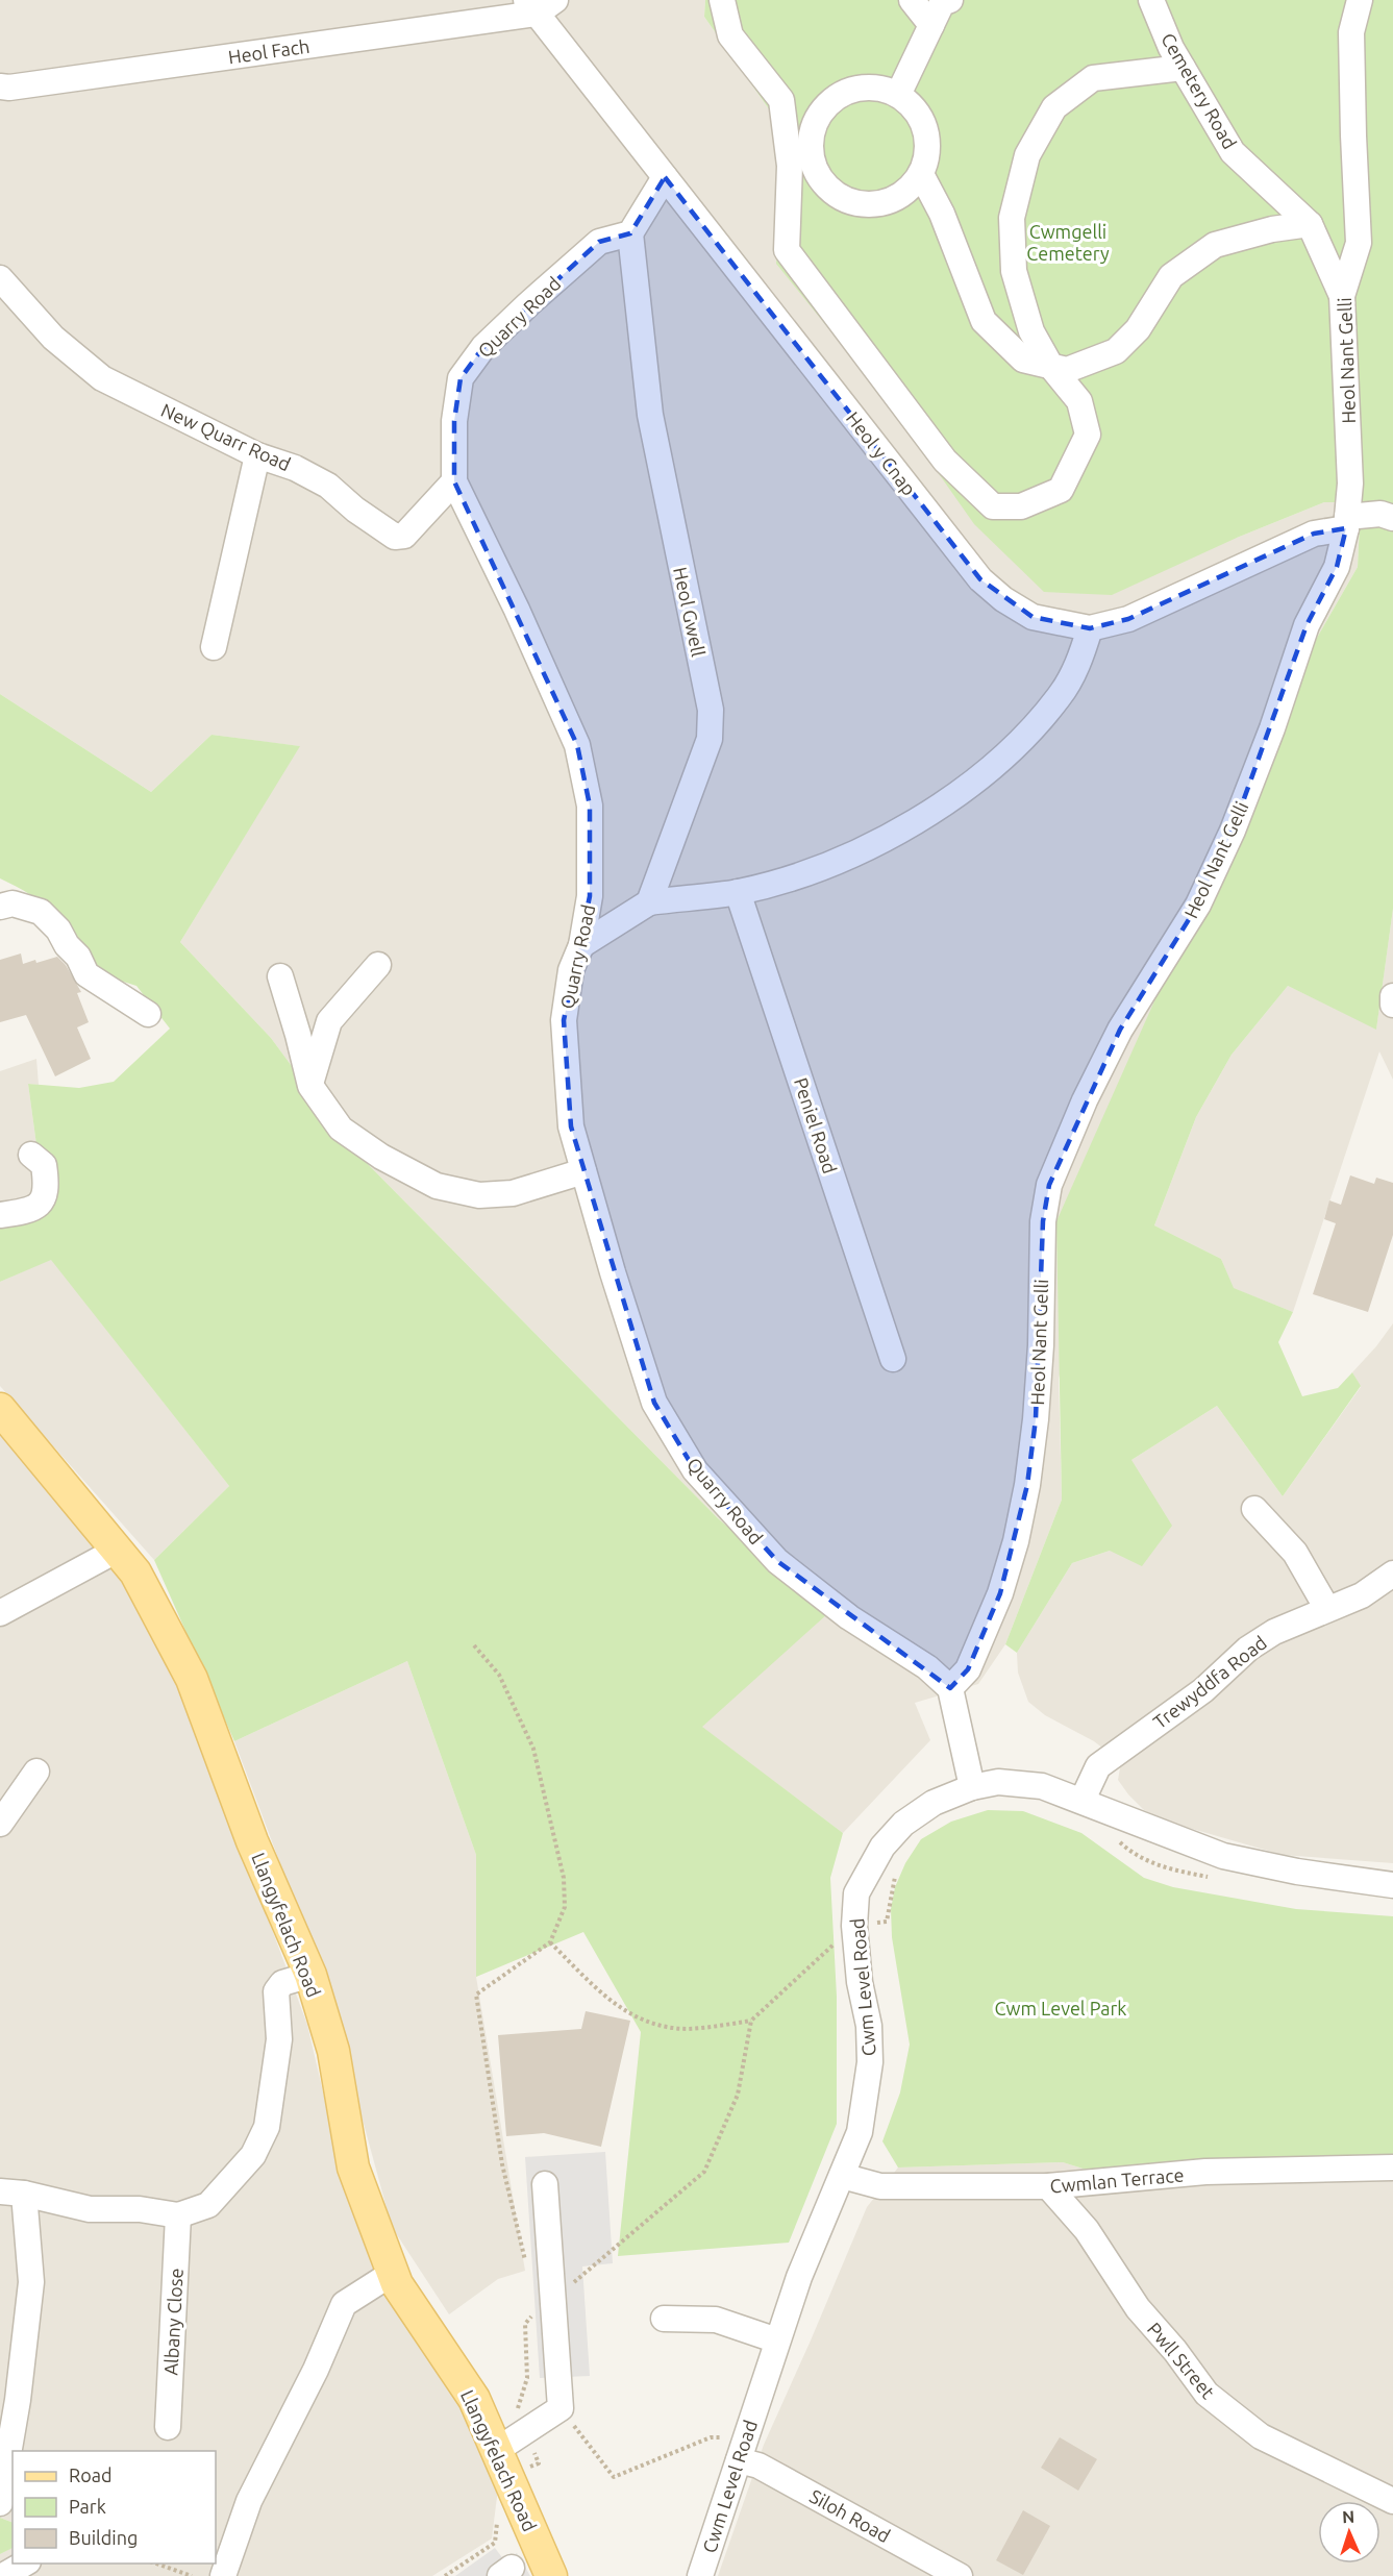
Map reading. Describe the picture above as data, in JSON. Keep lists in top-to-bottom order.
{
  "streets": {
    "main road": ["Llangyfelach Road"],
    "street": [
      "Heol Fach",
      "Cemetery Road",
      "Quarry Road",
      "Heol Nant Gelli",
      "New Quarr Road",
      "Heol y Cnap",
      "Heol Gwell",
      "Peniel Road",
      "Trewyddfa Road",
      "Cwm Level Road",
      "Cwmlan Terrace",
      "Albany Close",
      "Pwll Street",
      "Siloh Road"
    ]
  },
  "crossings": [
    ["Heol Fach", "Heol y Cnap"],
    ["Cemetery Road", "Heol Nant Gelli"],
    ["Quarry Road", "Heol Nant Gelli"],
    ["Quarry Road", "New Quarr Road"],
    ["Quarry Road", "Heol Gwell"],
    ["Heol Nant Gelli", "Heol y Cnap"],
    ["Trewyddfa Road", "Cwm Level Road"],
    ["Cwm Level Road", "Cwmlan Terrace"],
    ["Cwm Level Road", "Siloh Road"],
    ["Cwmlan Terrace", "Pwll Street"]
  ],
  "parks": ["Cwmgelli Cemetery", "Cwm Level Park"],
  "legend": ["Road", "Park", "Building"],
  "north": "top"
}
